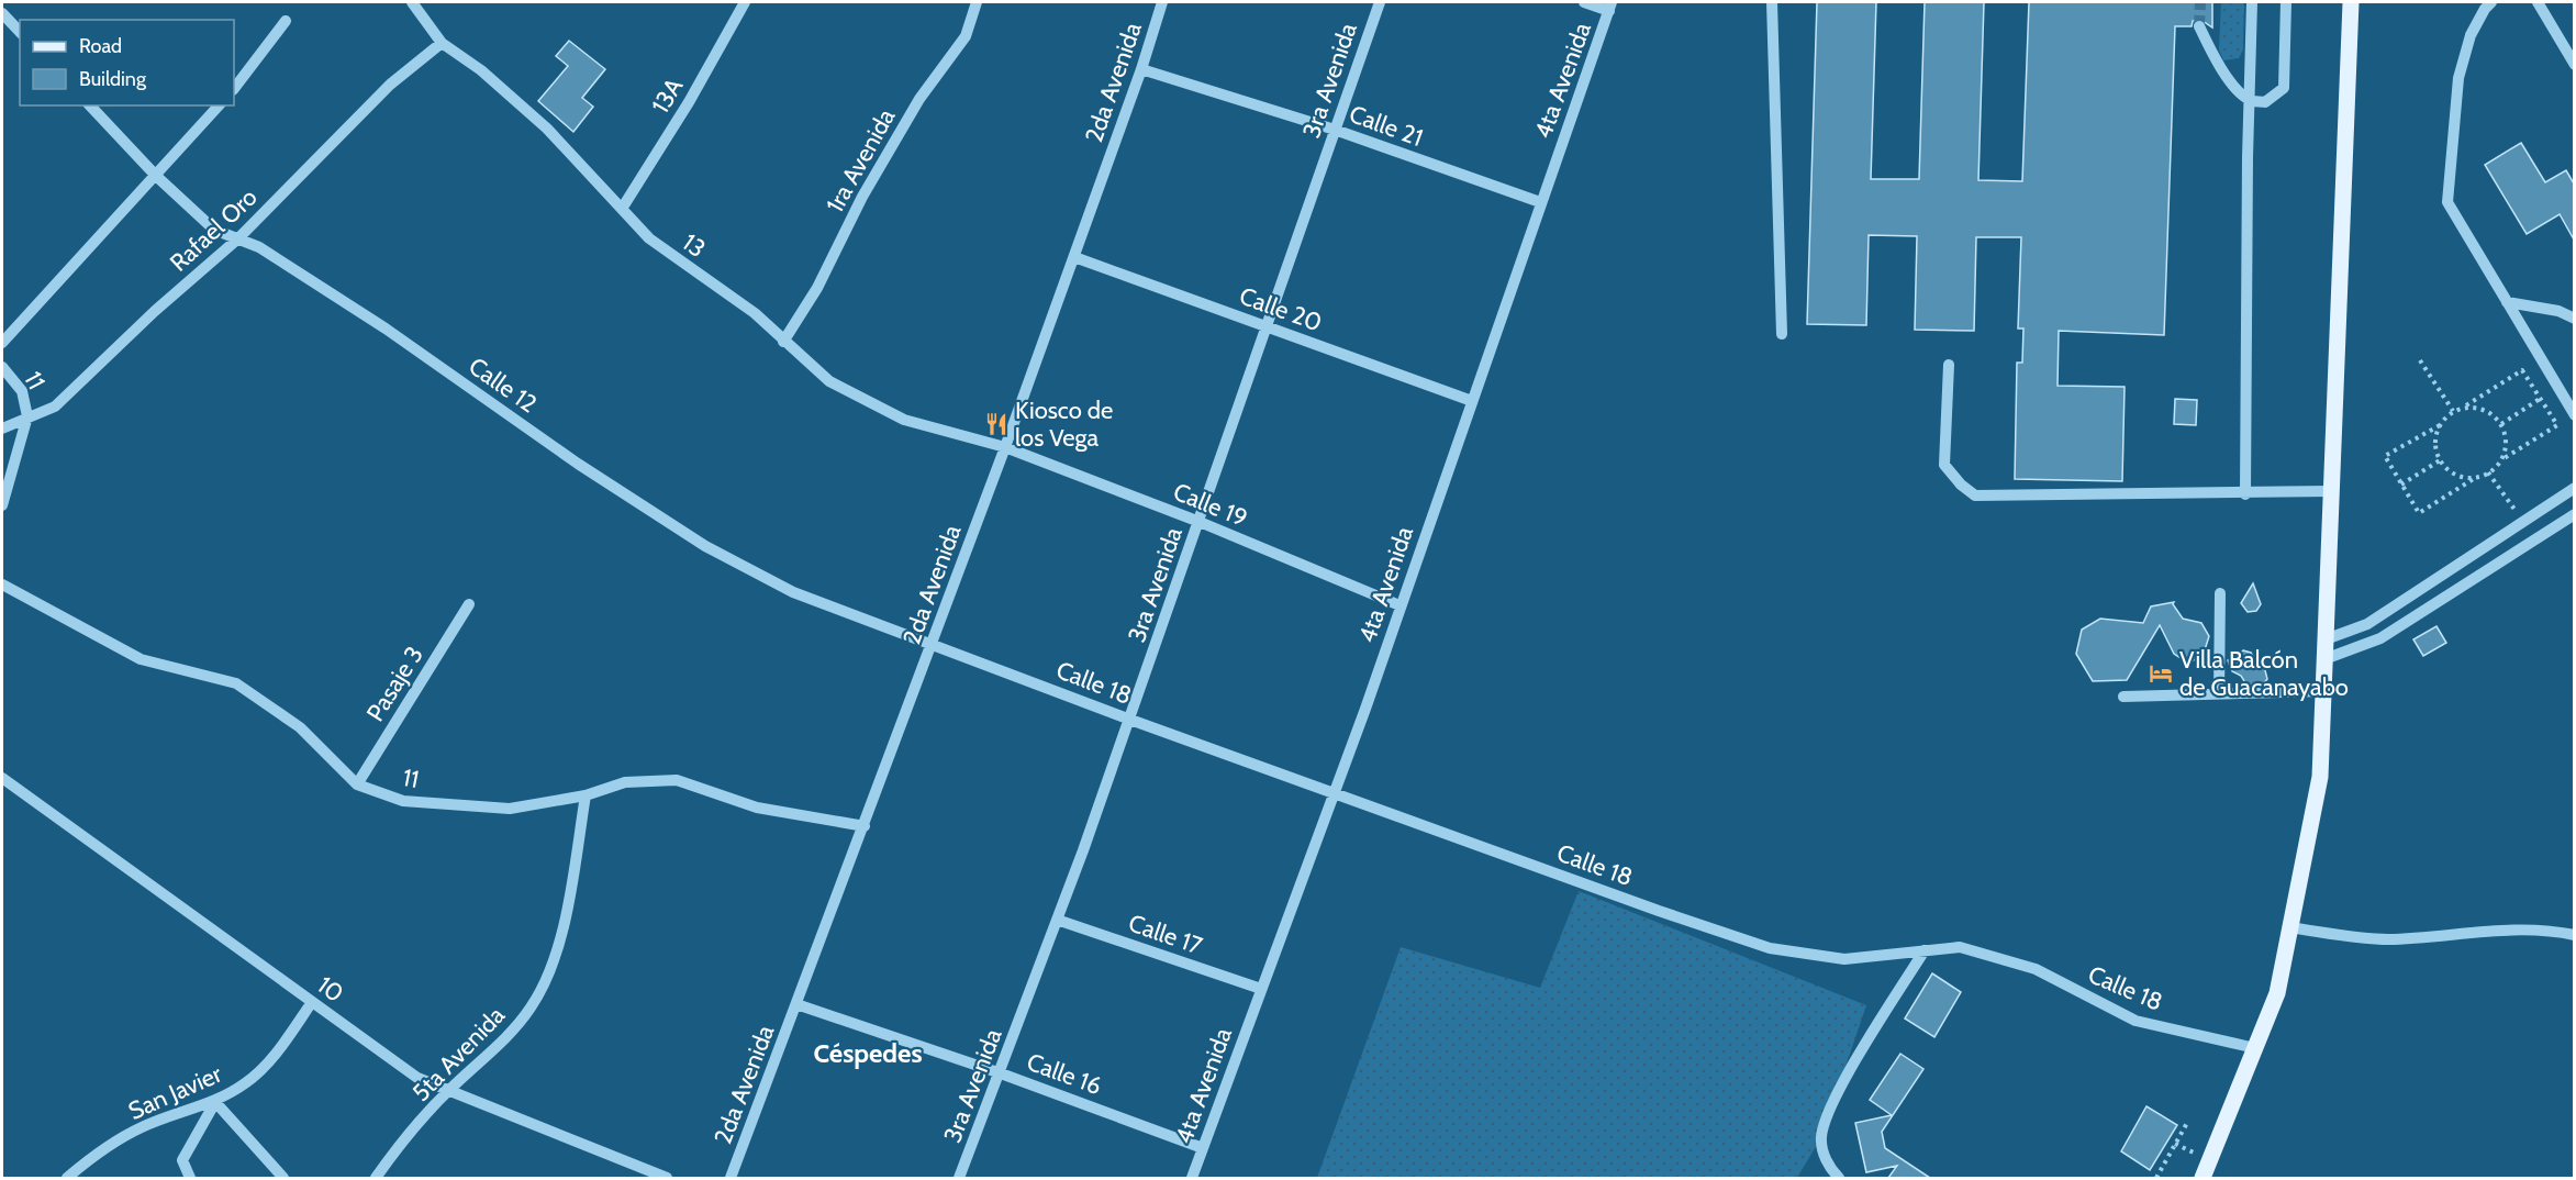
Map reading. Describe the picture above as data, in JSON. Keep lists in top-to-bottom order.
{
  "streets": {
    "street": [
      "3ra Avenida",
      "4ta Avenida",
      "2da Avenida",
      "13A",
      "Calle 21",
      "1ra Avenida",
      "Rafael Oro",
      "13",
      "Calle 20",
      "11",
      "Calle 12",
      "Calle 19",
      "Calle 18",
      "Pasaje 3",
      "Calle 17",
      "10",
      "5ta Avenida",
      "Calle 16",
      "San Javier"
    ]
  },
  "crossings": [
    ["3ra Avenida", "Calle 21"],
    ["3ra Avenida", "Calle 20"],
    ["3ra Avenida", "Calle 19"],
    ["3ra Avenida", "Calle 18"],
    ["3ra Avenida", "Calle 17"],
    ["3ra Avenida", "Calle 16"],
    ["4ta Avenida", "Calle 21"],
    ["4ta Avenida", "Calle 20"],
    ["4ta Avenida", "Calle 19"],
    ["4ta Avenida", "Calle 18"],
    ["4ta Avenida", "Calle 17"],
    ["4ta Avenida", "Calle 16"],
    ["2da Avenida", "Calle 21"],
    ["2da Avenida", "13"],
    ["2da Avenida", "Calle 20"],
    ["2da Avenida", "11"],
    ["2da Avenida", "Calle 12"],
    ["2da Avenida", "Calle 19"],
    ["2da Avenida", "Calle 18"],
    ["2da Avenida", "Calle 16"],
    ["13A", "13"],
    ["1ra Avenida", "13"],
    ["Rafael Oro", "13"],
    ["Rafael Oro", "11"],
    ["Rafael Oro", "Calle 12"],
    ["13", "Calle 19"],
    ["11", "Pasaje 3"],
    ["11", "5ta Avenida"],
    ["Calle 12", "Calle 18"],
    ["10", "5ta Avenida"],
    ["10", "San Javier"]
  ],
  "districts": ["Céspedes"],
  "places": {
    "restaurant": ["Kiosco de los Vega"],
    "hotel": ["Villa Balcón de Guacanayabo"]
  },
  "legend": ["Road", "Building"]
}
